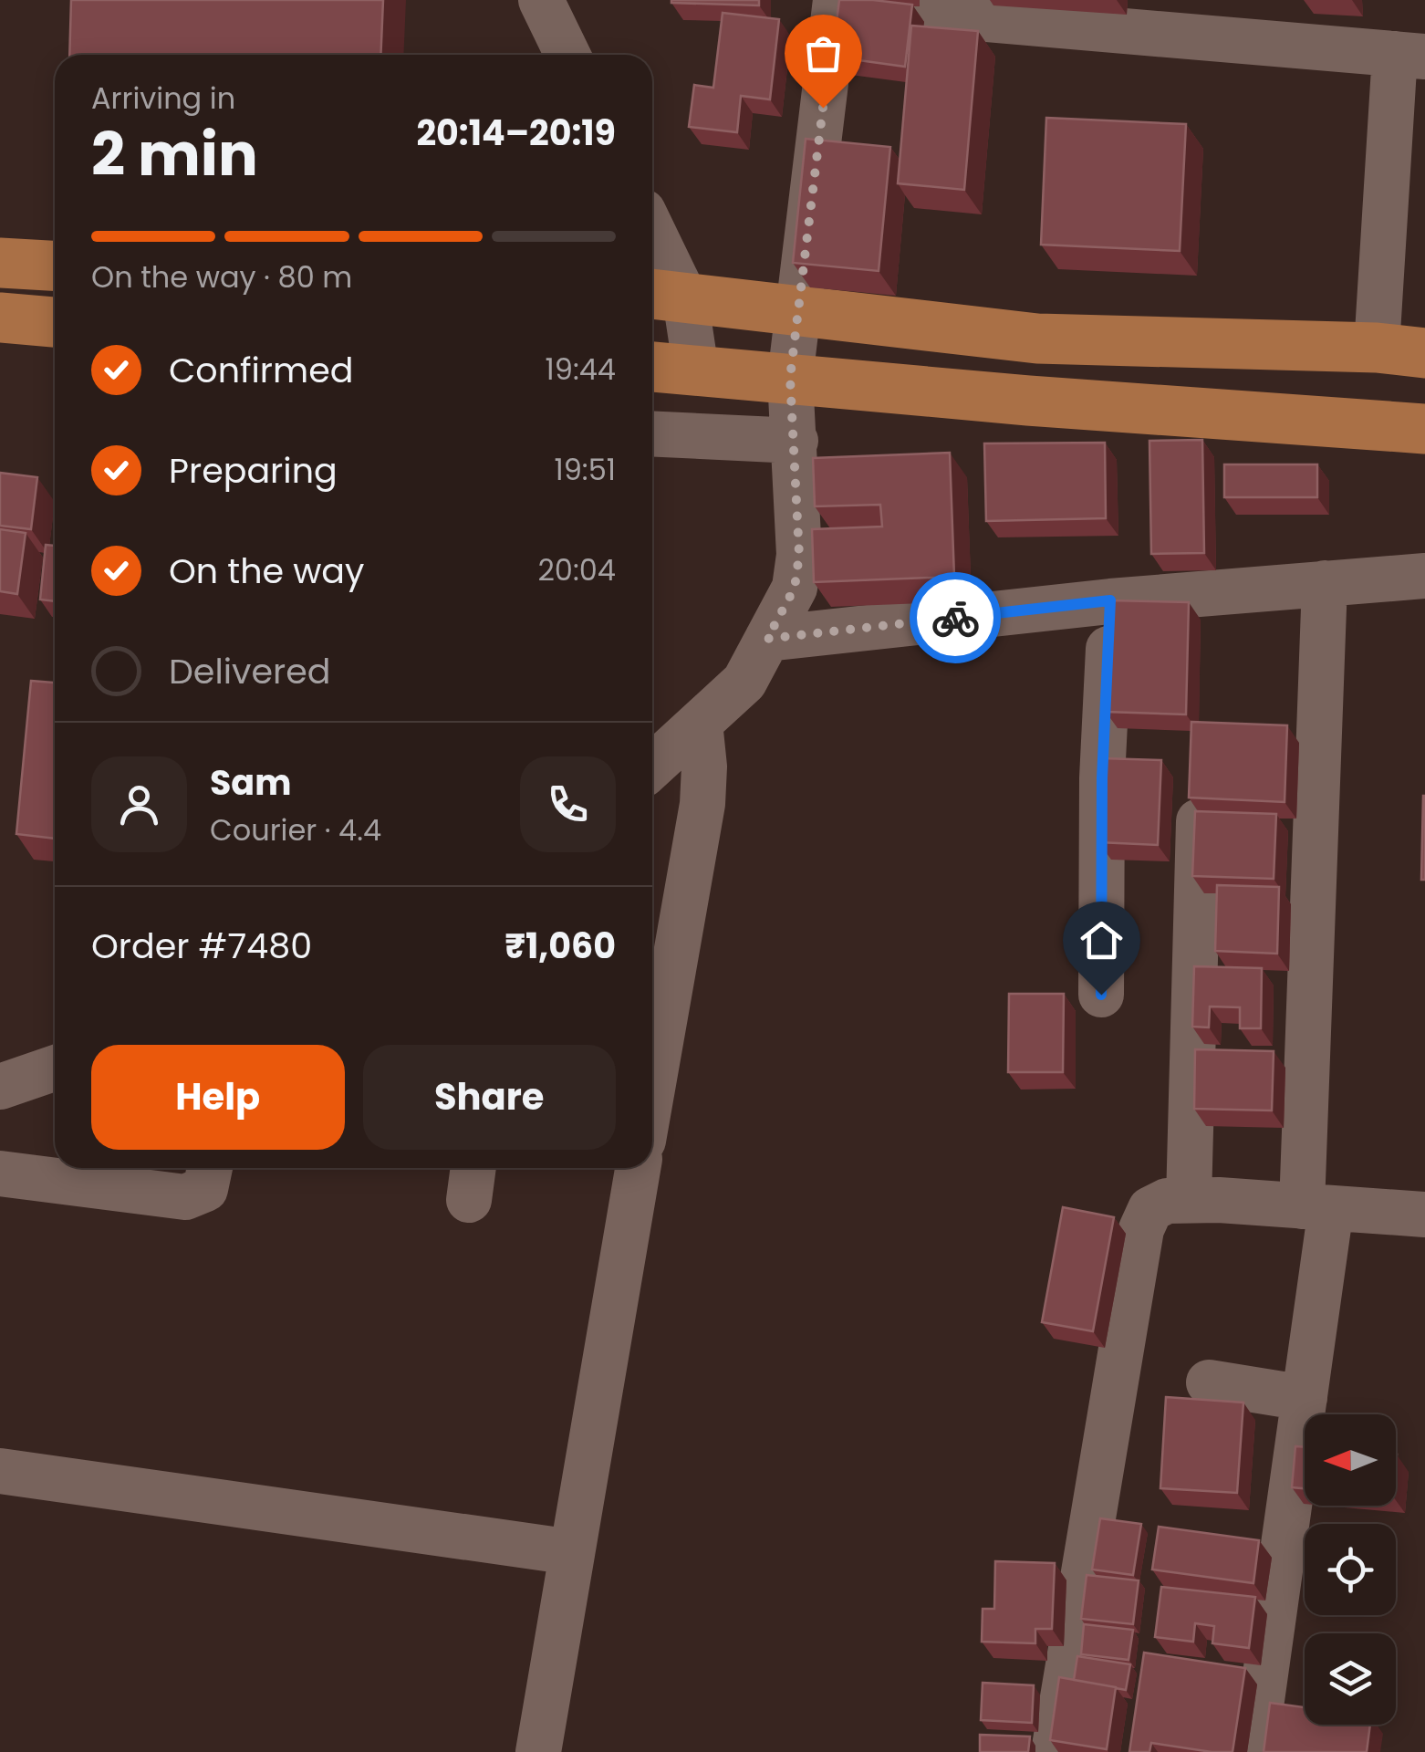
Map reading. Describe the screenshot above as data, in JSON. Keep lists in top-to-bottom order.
{
  "north": "left",
  "page": {
    "heading": ["2 min", "Arriving in", "20:14–20:19"],
    "panel": [
      "Sam",
      "Courier · 4.4",
      "Order #7480",
      "₹1,060"
    ],
    "bar": "On the way · 80 m",
    "list": [
      ["Confirmed", "19:44"],
      ["Preparing", "19:51"],
      ["On the way", "20:04"],
      "Delivered"
    ],
    "buttons": ["Help", "Share"]
  }
}
